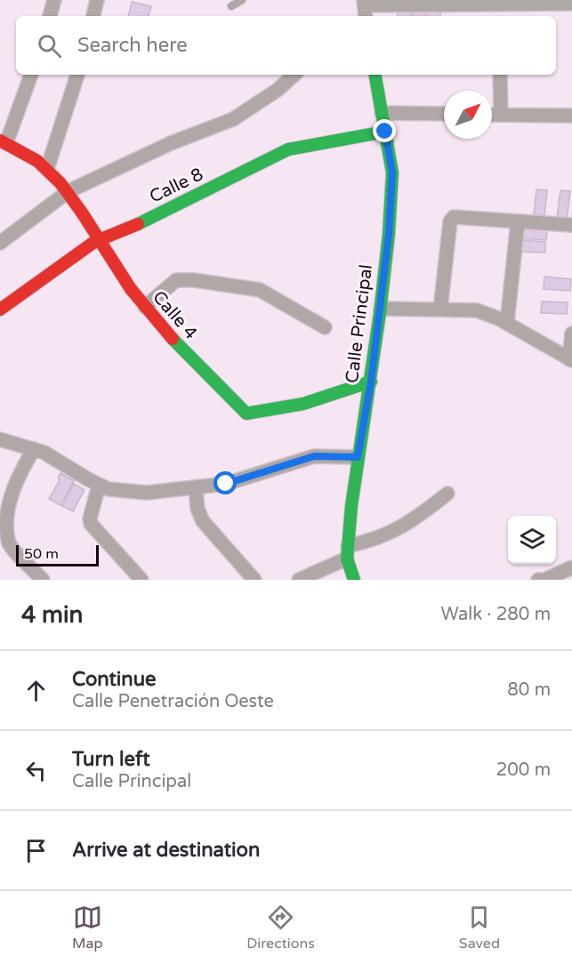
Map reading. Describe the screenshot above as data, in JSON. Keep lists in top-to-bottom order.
{
  "streets": {
    "street": ["Calle 8", "Calle 4", "Calle Principal"]
  },
  "crossings": [
    ["Calle 8", "Calle 4"],
    ["Calle 8", "Calle Principal"],
    ["Calle 4", "Calle Principal"]
  ],
  "scale_bar": "50 m",
  "north": "top right",
  "page": {
    "search": "Search here",
    "scale": "50 m",
    "heading": ["4 min", "Walk · 280 m"],
    "list": [
      ["Continue", "Calle Penetración Oeste", "80 m"],
      ["Turn left", "Calle Principal", "200 m"],
      "Arrive at destination"
    ],
    "nav": ["Map", "Directions", "Saved"]
  }
}
